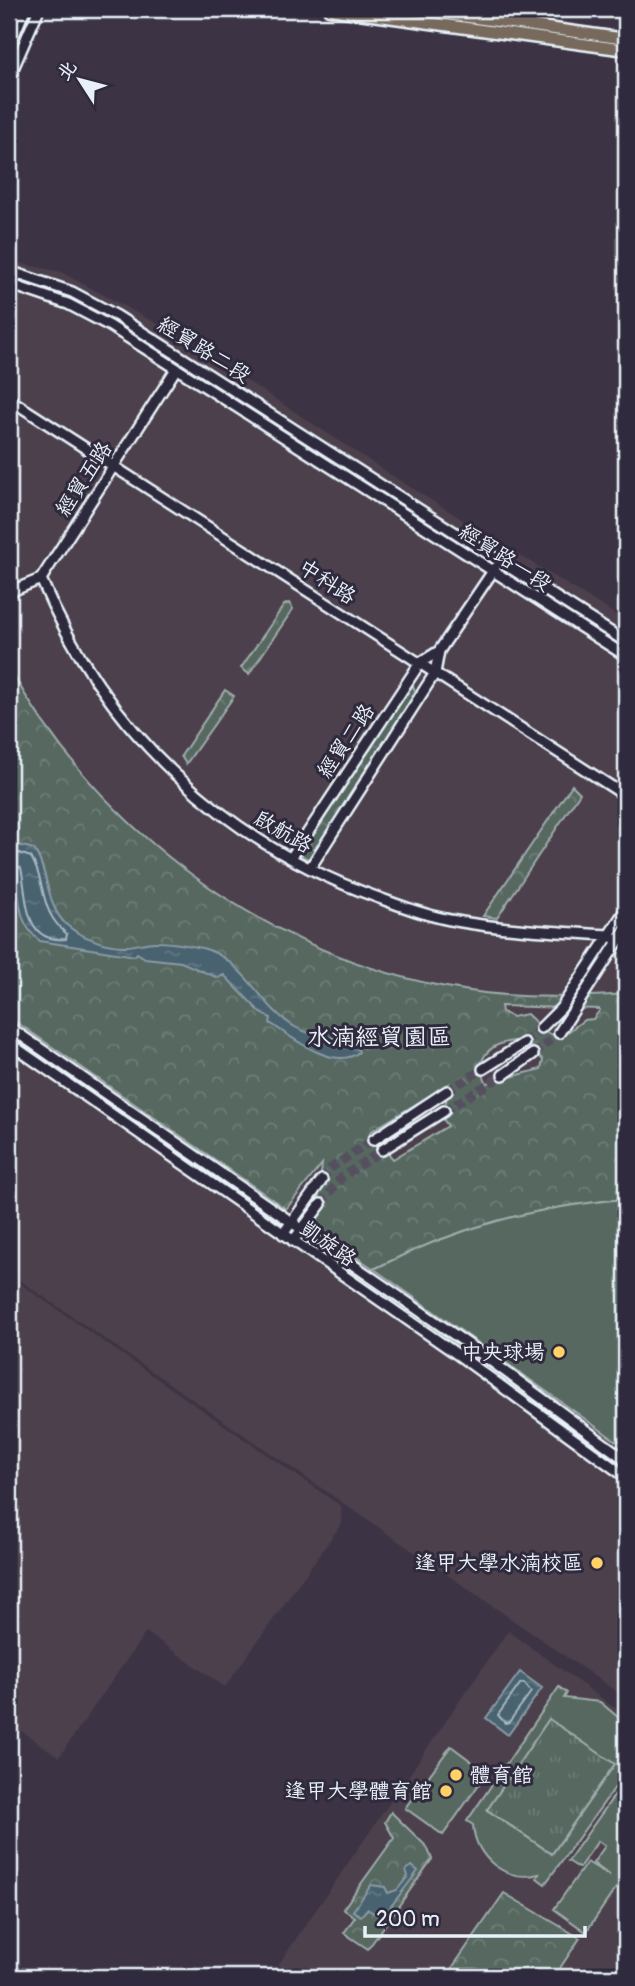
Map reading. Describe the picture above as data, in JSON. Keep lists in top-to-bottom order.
{
  "streets": {
    "street": [
      "經貿路二段",
      "經貿五路",
      "經貿路一段",
      "中科路",
      "經貿二路",
      "啟航路",
      "凱旋路"
    ]
  },
  "crossings": [
    ["經貿路二段", "經貿五路"],
    ["經貿路二段", "經貿路一段"],
    ["經貿五路", "中科路"],
    ["經貿五路", "啟航路"],
    ["經貿路一段", "經貿二路"],
    ["中科路", "經貿二路"],
    ["經貿二路", "啟航路"]
  ],
  "districts": ["水湳經貿園區"],
  "places": [
    "中央球場",
    "逢甲大學水湳校區",
    "體育館",
    "逢甲大學體育館"
  ],
  "scale_bar": "200 m",
  "north": "top left"
}
